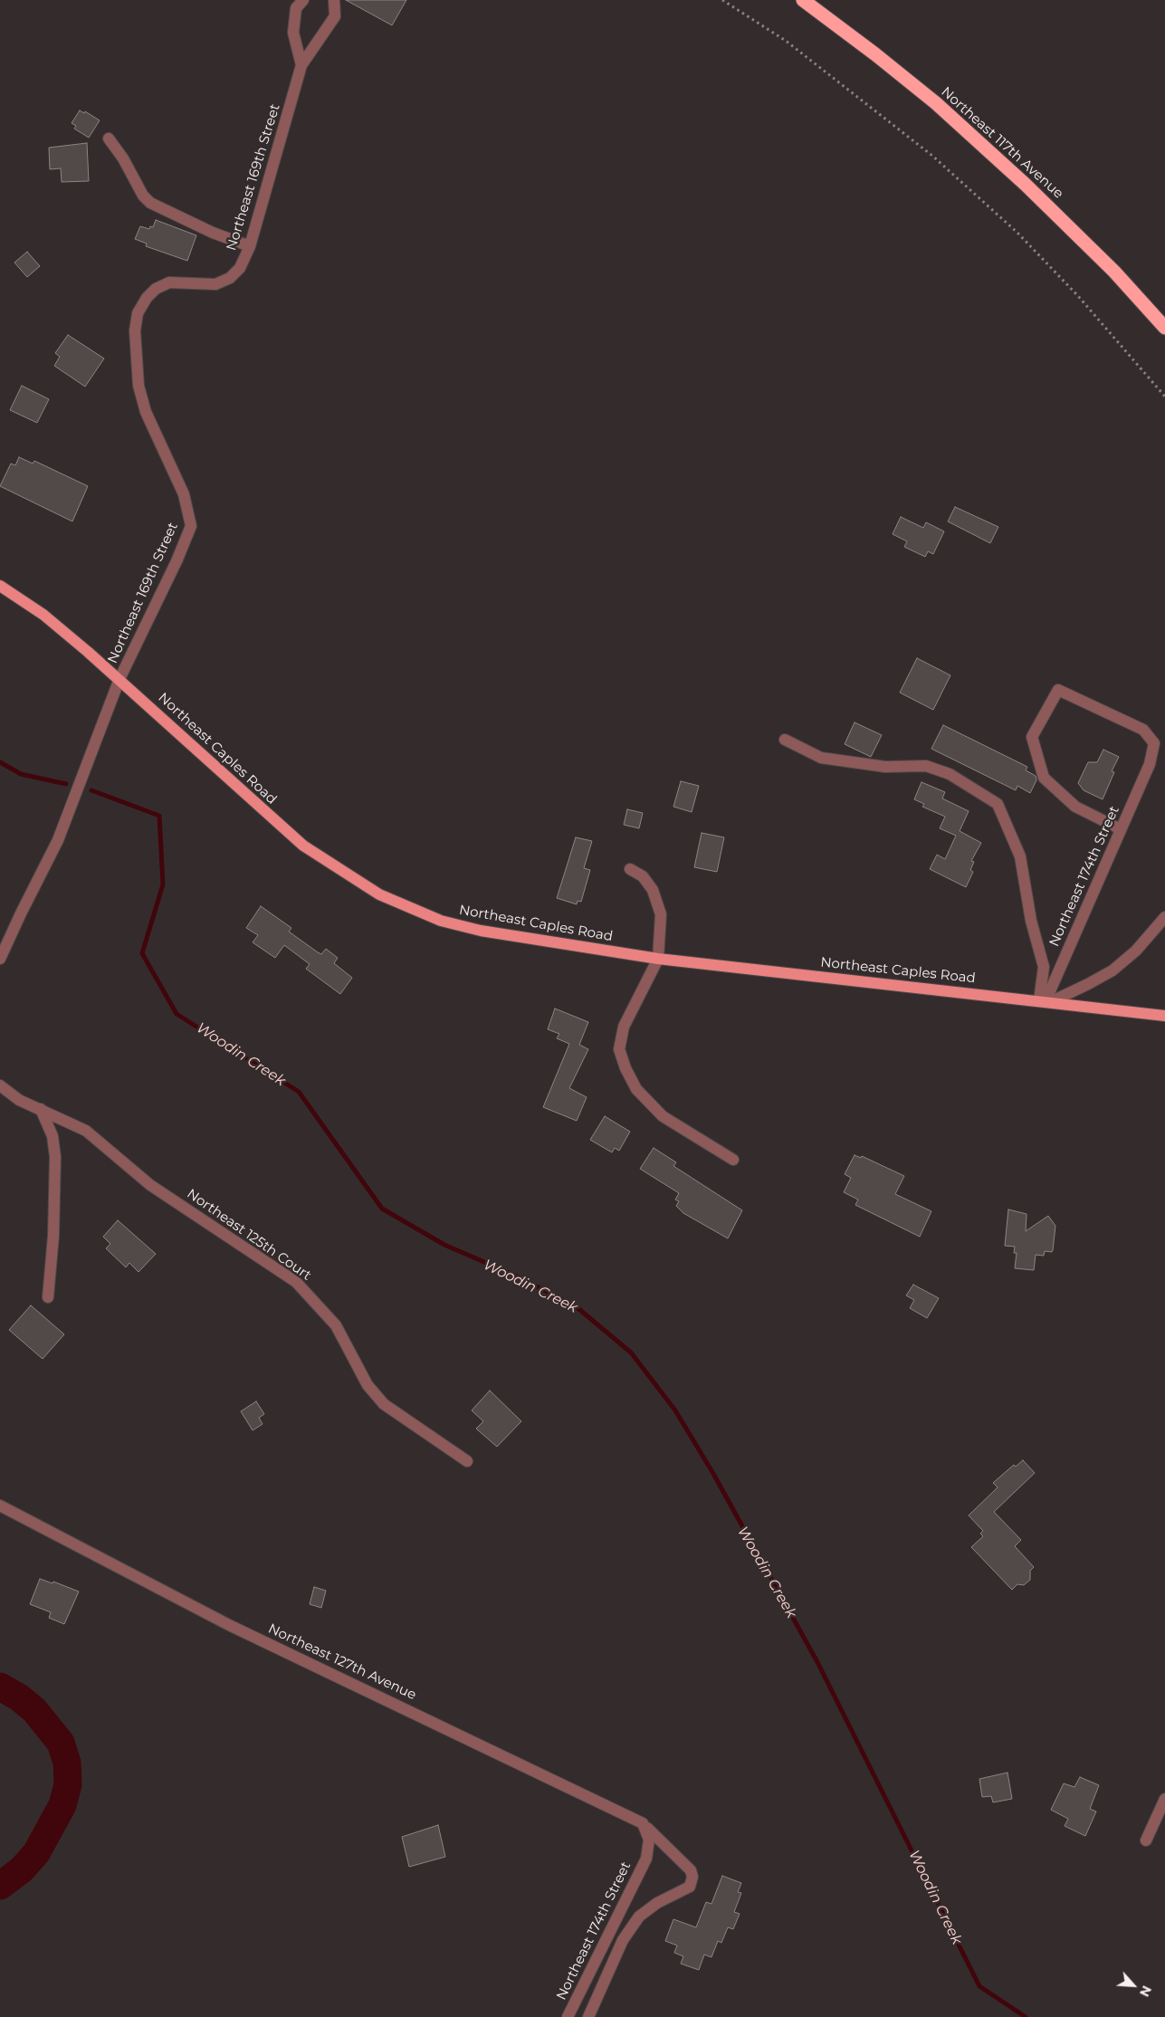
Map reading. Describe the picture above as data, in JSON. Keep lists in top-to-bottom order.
{
  "streets": {
    "highway": ["Northeast 117th Avenue"],
    "main road": ["Northeast Caples Road"],
    "street": [
      "Northeast 169th Street",
      "Northeast 174th Street",
      "Northeast 125th Court",
      "Northeast 127th Avenue"
    ]
  },
  "crossings": [
    ["Northeast 169th Street", "Northeast Caples Road"],
    ["Northeast Caples Road", "Northeast 174th Street"],
    ["Northeast 174th Street", "Northeast 127th Avenue"]
  ],
  "water": ["Woodin Creek"],
  "north": "bottom right"
}
